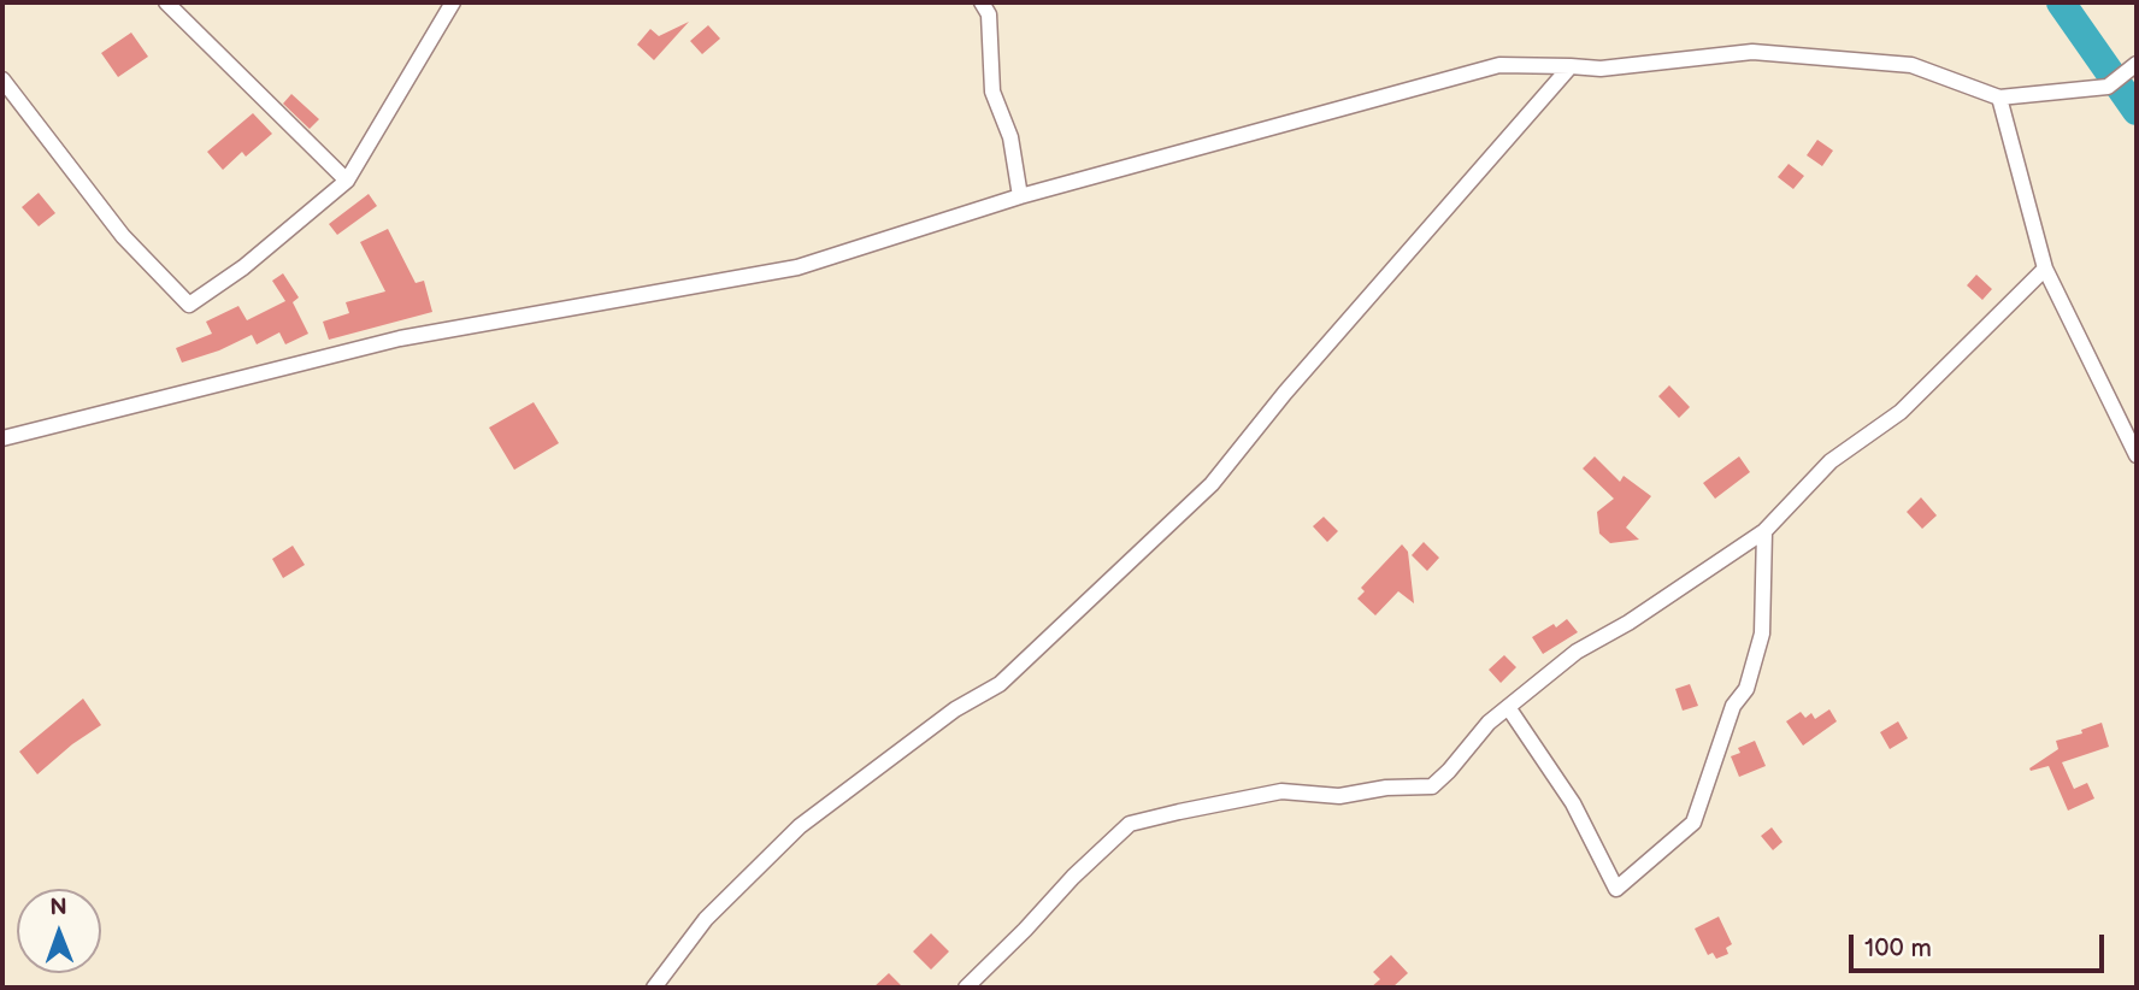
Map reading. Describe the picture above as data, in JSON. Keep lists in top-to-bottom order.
{
  "scale_bar": "100 m",
  "north": "top"
}
